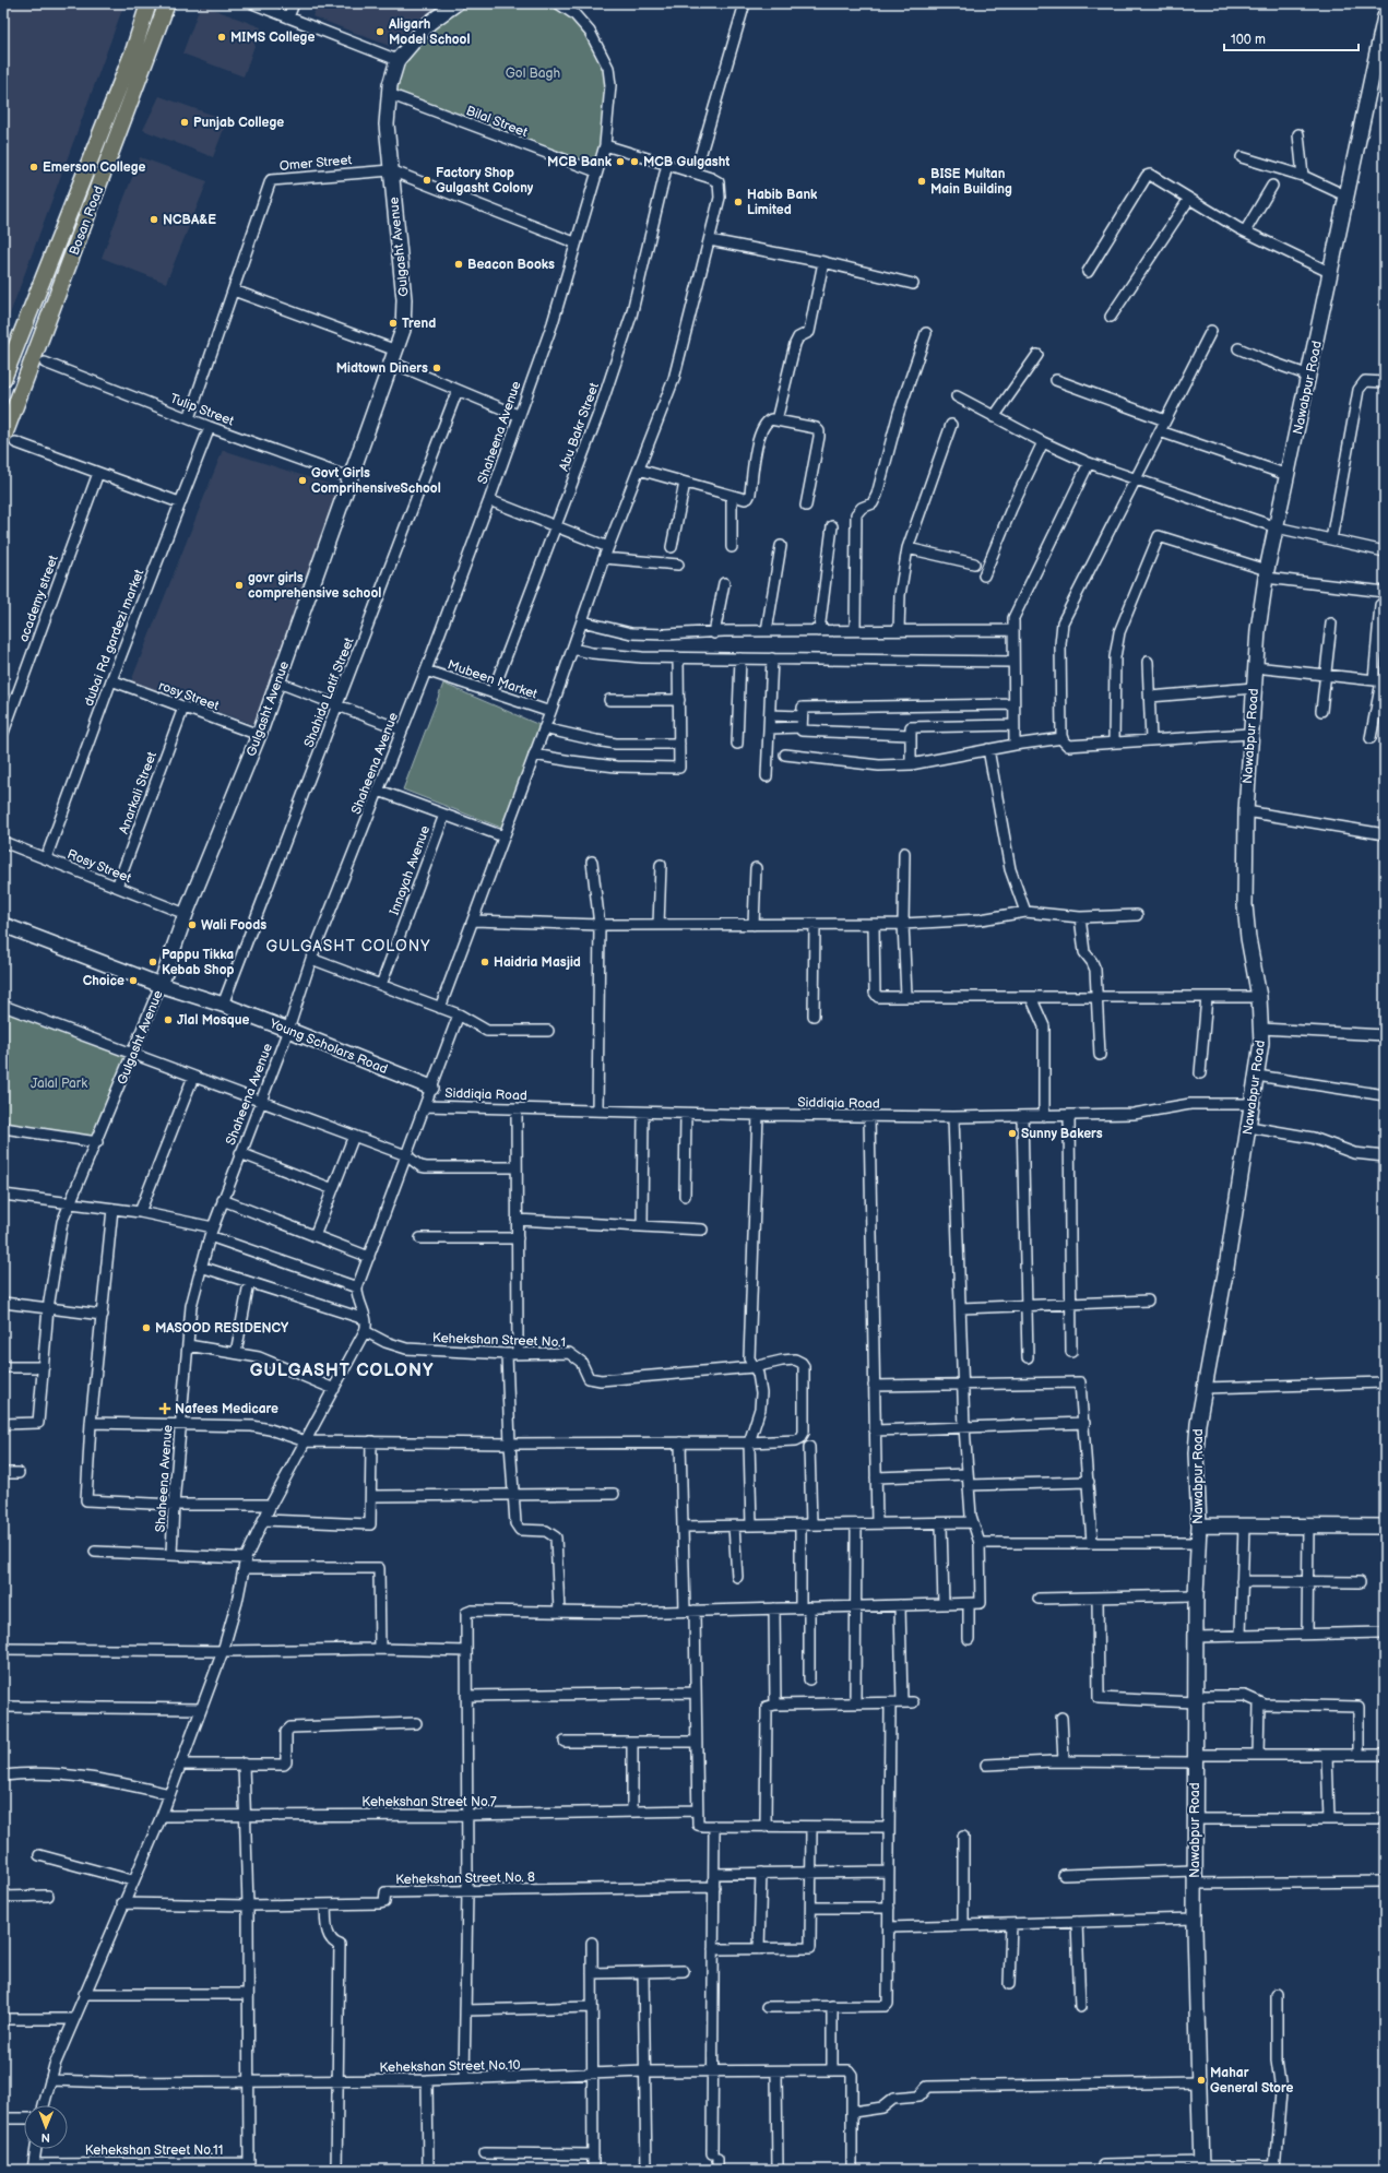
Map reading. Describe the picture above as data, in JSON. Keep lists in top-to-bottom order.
{
  "streets": {
    "main road": ["Bosan Road"],
    "street": [
      "Bilal Street",
      "Omer Street",
      "Gulgasht Avenue",
      "Nawabpur Road",
      "Tulip Street",
      "Abu Bakr Street",
      "Shaheena Avenue",
      "academy street",
      "dubai Rd gardezi market",
      "Mubeen Market",
      "Shahida Latif Street",
      "rosy Street",
      "Anarkali Street",
      "Rosy Street",
      "Innayah Avenue",
      "Young Scholars Road",
      "Siddiqia Road",
      "Kehekshan Street No.1",
      "Kehekshan Street No.7",
      "Kehekshan Street No. 8",
      "Kehekshan Street No.10",
      "Kehekshan Street No.11"
    ]
  },
  "crossings": [
    ["Bilal Street", "Gulgasht Avenue"],
    ["Bilal Street", "Shaheena Avenue"],
    ["Omer Street", "Gulgasht Avenue"],
    ["Omer Street", "Tulip Street"],
    ["Omer Street", "Shaheena Avenue"],
    ["Gulgasht Avenue", "Tulip Street"],
    ["Gulgasht Avenue", "rosy Street"],
    ["Gulgasht Avenue", "Rosy Street"],
    ["Gulgasht Avenue", "Young Scholars Road"],
    ["Nawabpur Road", "Siddiqia Road"],
    ["Tulip Street", "dubai Rd gardezi market"],
    ["Abu Bakr Street", "Mubeen Market"],
    ["Shaheena Avenue", "Mubeen Market"],
    ["Shaheena Avenue", "Young Scholars Road"],
    ["dubai Rd gardezi market", "rosy Street"],
    ["dubai Rd gardezi market", "Rosy Street"],
    ["Shahida Latif Street", "Young Scholars Road"],
    ["rosy Street", "Anarkali Street"],
    ["Anarkali Street", "Rosy Street"]
  ],
  "districts": ["GULGASHT COLONY", "GULGASHT COLONY"],
  "parks": ["Gol Bagh", "Jalal Park"],
  "places": {
    "other": [
      "Aligarh Model School",
      "MIMS College",
      "Punjab College",
      "MCB Bank",
      "MCB Gulgasht",
      "Emerson College",
      "Factory Shop Gulgasht Colony",
      "BISE Multan Main Building",
      "Habib Bank Limited",
      "NCBA&E",
      "Beacon Books",
      "Trend",
      "Midtown Diners",
      "Govt Girls ComprihensiveSchool",
      "govr girls comprehensive school",
      "Wali Foods",
      "Pappu Tikka Kebab Shop",
      "Haidria Masjid",
      "Choice",
      "Jlal Mosque",
      "Sunny Bakers",
      "MASOOD RESIDENCY",
      "Mahar General Store"
    ],
    "health": ["Nafees Medicare"]
  },
  "scale_bar": "100 m",
  "north": "bottom"
}
